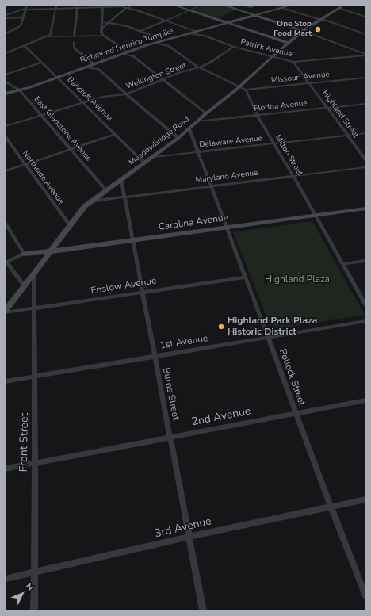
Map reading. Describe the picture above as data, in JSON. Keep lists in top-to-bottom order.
{
  "streets": {
    "street": [
      "Richmond Henrico Turnpike",
      "Patrick Avenue",
      "Wellington Street",
      "Missouri Avenue",
      "Bancroft Avenue",
      "Florida Avenue",
      "Highland Street",
      "East Gladstone Avenue",
      "Meadowbridge Road",
      "Delaware Avenue",
      "Milton Street",
      "Maryland Avenue",
      "Northside Avenue",
      "Carolina Avenue",
      "Enslow Avenue",
      "1st Avenue",
      "Pollock Street",
      "Burns Street",
      "2nd Avenue",
      "Front Street",
      "3rd Avenue"
    ]
  },
  "crossings": [
    ["Richmond Henrico Turnpike", "Patrick Avenue"],
    ["Richmond Henrico Turnpike", "Bancroft Avenue"],
    ["Richmond Henrico Turnpike", "East Gladstone Avenue"],
    ["Patrick Avenue", "Wellington Street"],
    ["Patrick Avenue", "Highland Street"],
    ["Patrick Avenue", "Meadowbridge Road"],
    ["Wellington Street", "Bancroft Avenue"],
    ["Wellington Street", "East Gladstone Avenue"],
    ["Missouri Avenue", "Highland Street"],
    ["Missouri Avenue", "Milton Street"],
    ["Bancroft Avenue", "Meadowbridge Road"],
    ["Florida Avenue", "Highland Street"],
    ["Florida Avenue", "Meadowbridge Road"],
    ["Florida Avenue", "Milton Street"],
    ["Highland Street", "Delaware Avenue"],
    ["East Gladstone Avenue", "Meadowbridge Road"],
    ["Meadowbridge Road", "Delaware Avenue"],
    ["Meadowbridge Road", "Maryland Avenue"],
    ["Meadowbridge Road", "Northside Avenue"],
    ["Meadowbridge Road", "Carolina Avenue"],
    ["Meadowbridge Road", "Enslow Avenue"],
    ["Meadowbridge Road", "Pollock Street"],
    ["Meadowbridge Road", "Burns Street"],
    ["Meadowbridge Road", "Front Street"],
    ["Delaware Avenue", "Milton Street"],
    ["Delaware Avenue", "Pollock Street"],
    ["Milton Street", "Maryland Avenue"],
    ["Milton Street", "Carolina Avenue"],
    ["Maryland Avenue", "Pollock Street"],
    ["Maryland Avenue", "Burns Street"],
    ["Carolina Avenue", "Pollock Street"],
    ["Carolina Avenue", "Burns Street"],
    ["Enslow Avenue", "Pollock Street"],
    ["Enslow Avenue", "Burns Street"],
    ["Enslow Avenue", "Front Street"],
    ["1st Avenue", "Pollock Street"],
    ["1st Avenue", "Burns Street"],
    ["1st Avenue", "Front Street"],
    ["Pollock Street", "2nd Avenue"],
    ["Pollock Street", "3rd Avenue"],
    ["Burns Street", "2nd Avenue"],
    ["Burns Street", "3rd Avenue"],
    ["2nd Avenue", "Front Street"],
    ["Front Street", "3rd Avenue"]
  ],
  "parks": ["Highland Plaza"],
  "places": ["One Stop Food Mart", "Highland Park Plaza Historic District"],
  "north": "top right"
}
